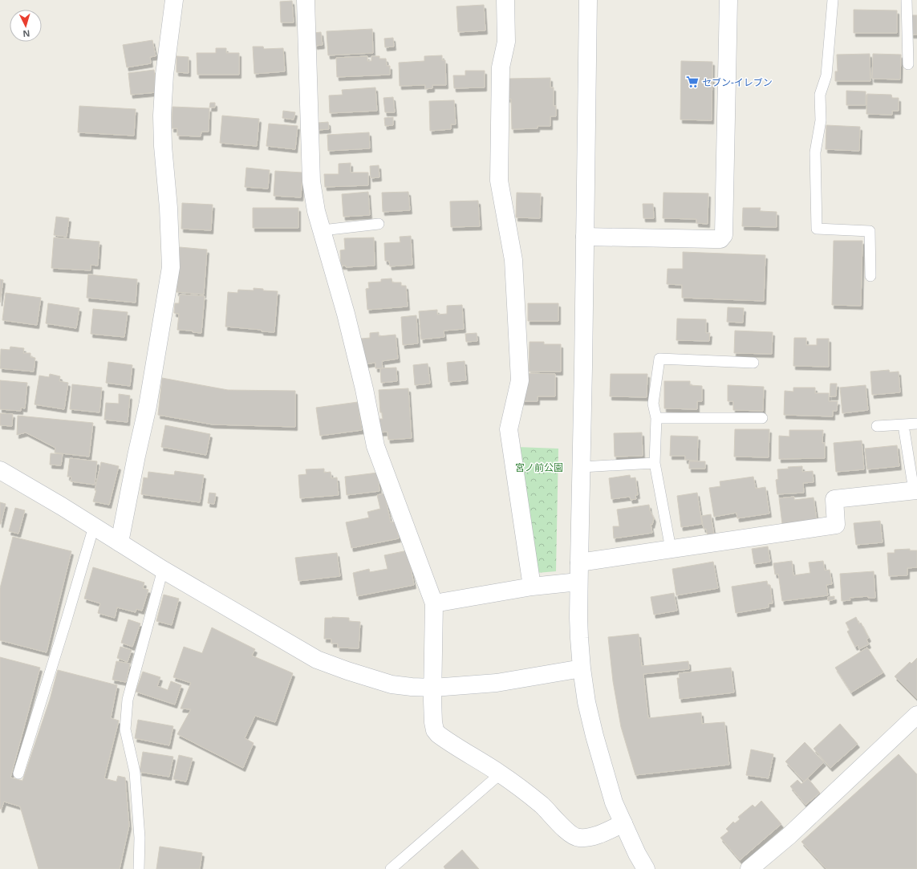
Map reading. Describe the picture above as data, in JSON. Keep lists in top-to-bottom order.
{
  "parks": ["宮ノ前公園"],
  "places": {
    "supermarket": ["セブン-イレブン"]
  },
  "north": "bottom"
}
